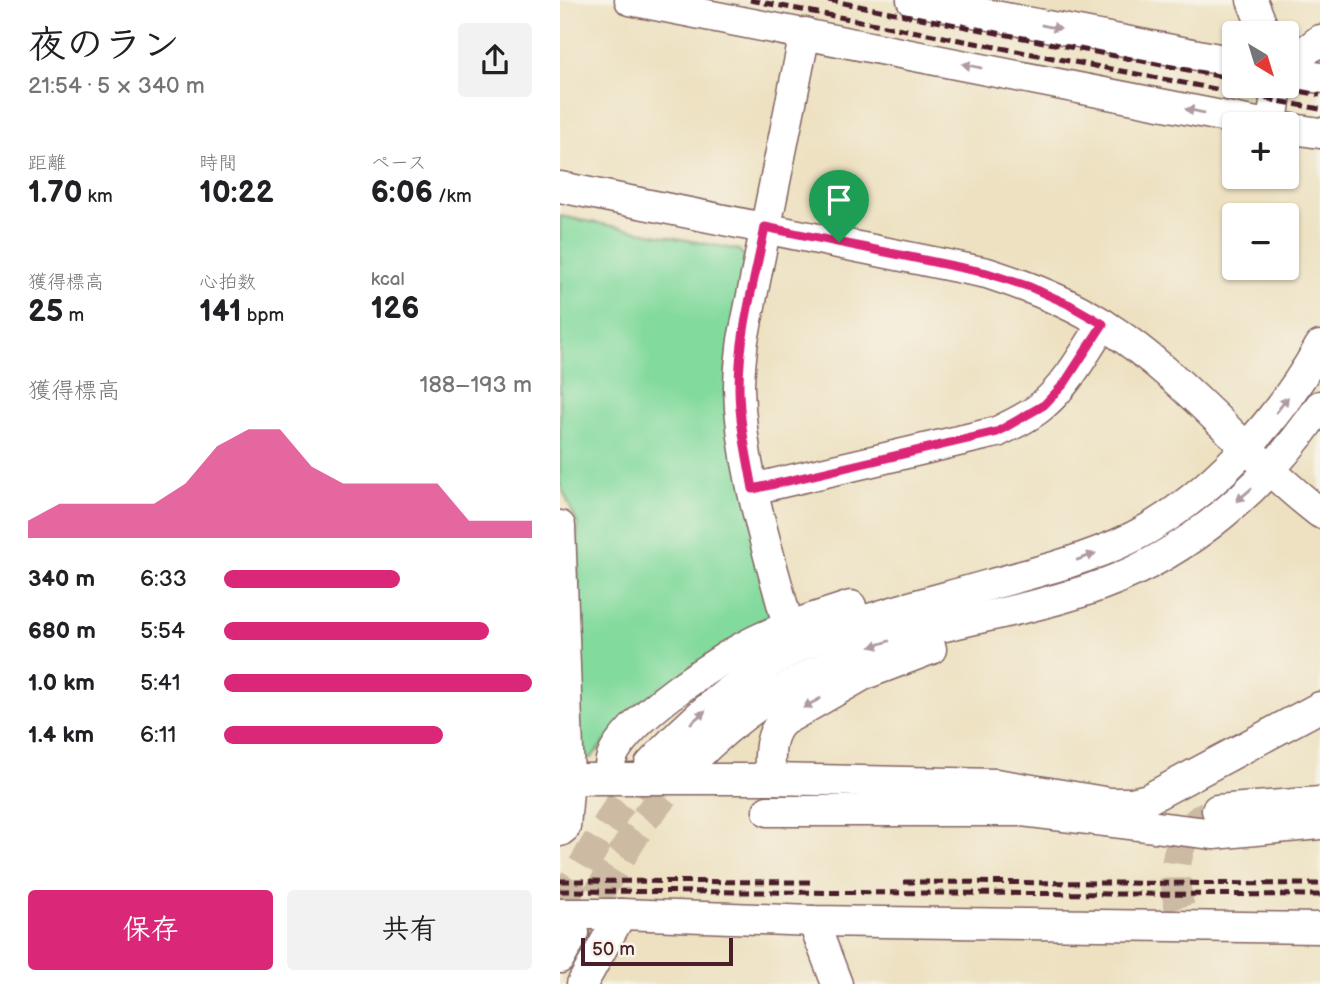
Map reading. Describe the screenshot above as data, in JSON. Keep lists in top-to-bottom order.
{
  "scale_bar": "50 m",
  "north": "bottom right",
  "page": {
    "heading": ["夜のラン", "21:54 · 5 × 340 m"],
    "map_buttons": ["+", "−"],
    "stats": [
      ["距離", "1.70 km"],
      ["時間", "10:22"],
      ["ペース", "6:06 /km"],
      ["獲得標高", "25 m"],
      ["心拍数", "141 bpm"],
      ["kcal", "126"]
    ],
    "chart": ["獲得標高", "188–193 m"],
    "list": [
      {
        "name": "340 m",
        "note": "6:33"
      },
      {
        "name": "680 m",
        "note": "5:54"
      },
      {
        "name": "1.0 km",
        "note": "5:41"
      },
      {
        "name": "1.4 km",
        "note": "6:11"
      }
    ],
    "buttons": ["保存", "共有"],
    "scale": "50 m"
  }
}
